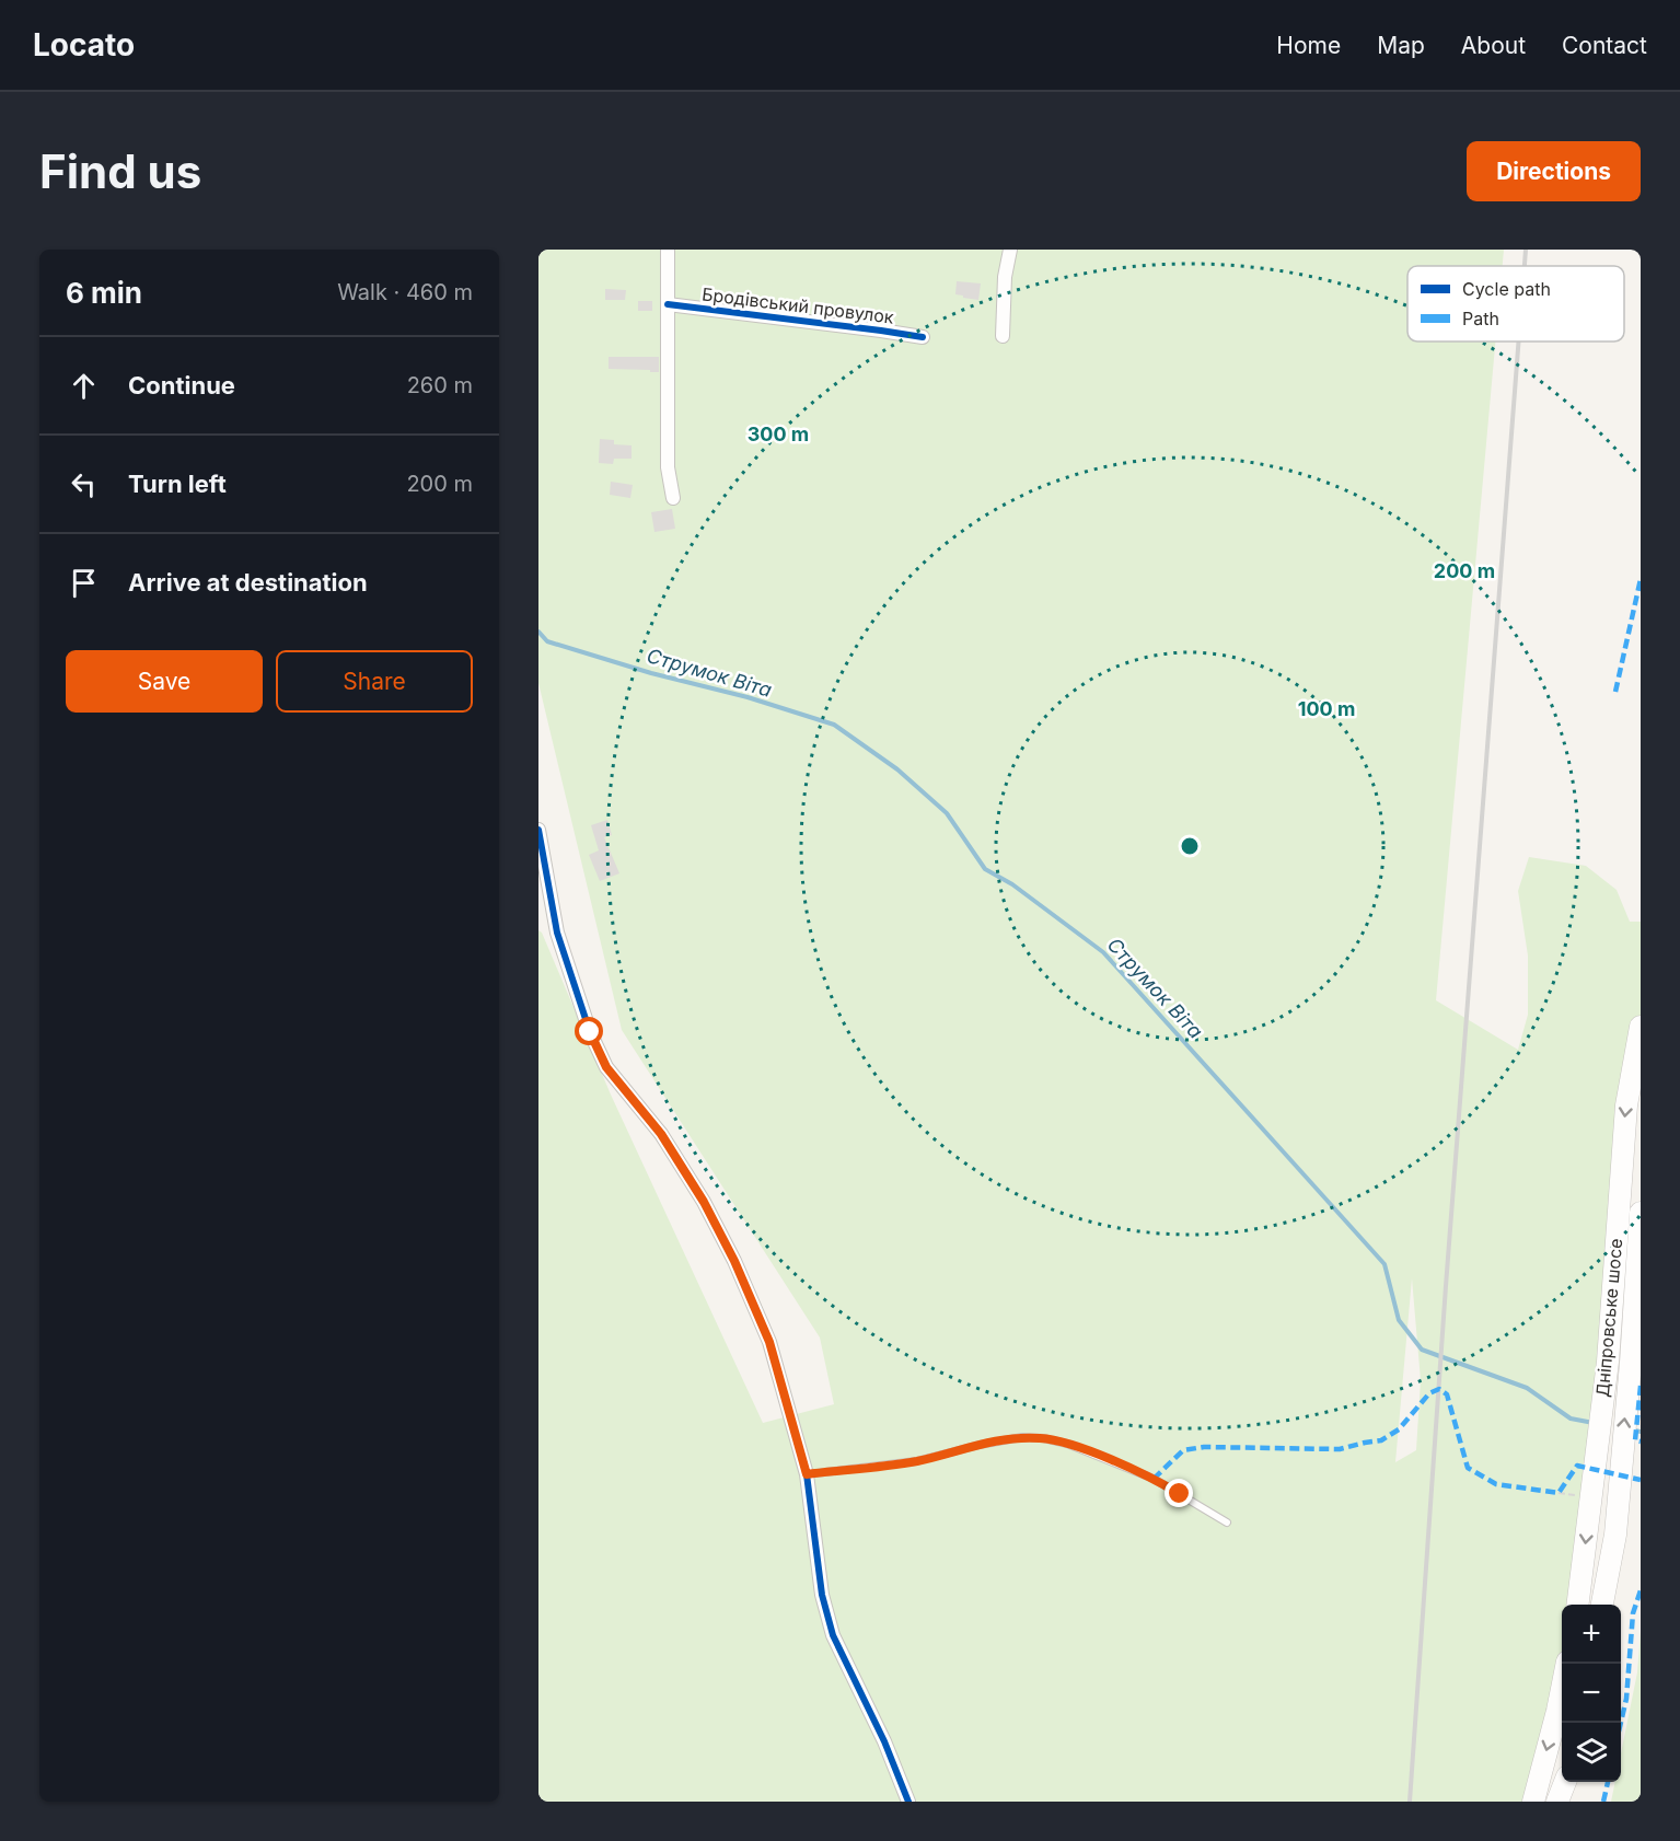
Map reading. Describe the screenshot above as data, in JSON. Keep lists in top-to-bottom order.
{
  "streets": {
    "main road": ["Дніпровське шосе"],
    "street": ["Бродівський провулок"]
  },
  "water": ["Струмок Віта"],
  "legend": ["Cycle path", "Path"],
  "page": {
    "header": "Locato",
    "nav": [
      "Home",
      "Map",
      "About",
      "Contact"
    ],
    "buttons": [
      "Directions",
      ["Save", "Share"]
    ],
    "title": "Find us",
    "heading": ["6 min", "Walk · 460 m"],
    "list": [
      ["Continue", "260 m"],
      ["Turn left", "200 m"],
      "Arrive at destination"
    ],
    "map_buttons": ["+", "−"]
  },
  "rings": ["300 m", "200 m", "100 m"]
}
